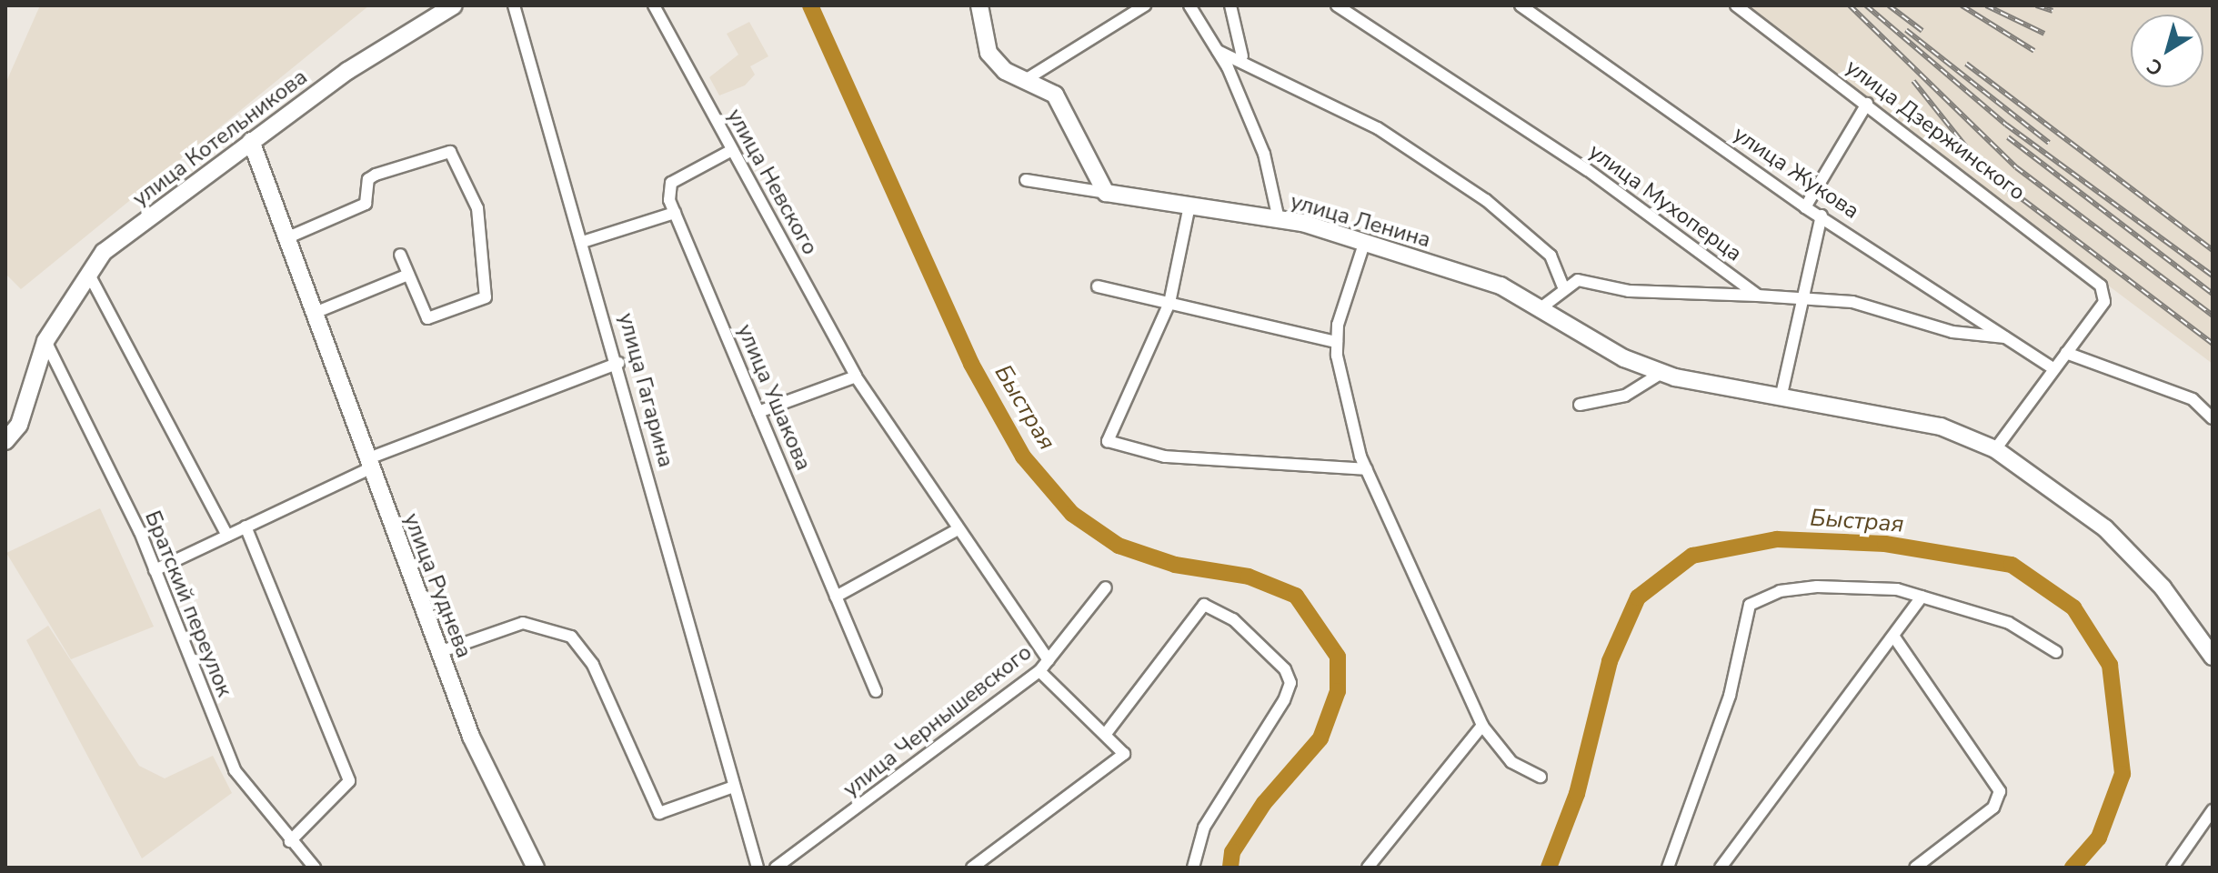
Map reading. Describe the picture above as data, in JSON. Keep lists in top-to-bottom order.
{
  "streets": {
    "street": [
      "улица Дзержинского",
      "улица Котельникова",
      "улица Жукова",
      "улица Невского",
      "улица Мухоперца",
      "улица Ленина",
      "улица Гагарина",
      "улица Ушакова",
      "улица Руднева",
      "Братский переулок",
      "улица Чернышевского"
    ]
  },
  "crossings": [
    ["улица Котельникова", "улица Руднева"],
    ["улица Котельникова", "Братский переулок"],
    ["улица Невского", "улица Ушакова"],
    ["улица Невского", "улица Чернышевского"]
  ],
  "water": ["Быстрая"],
  "north": "bottom left"
}
